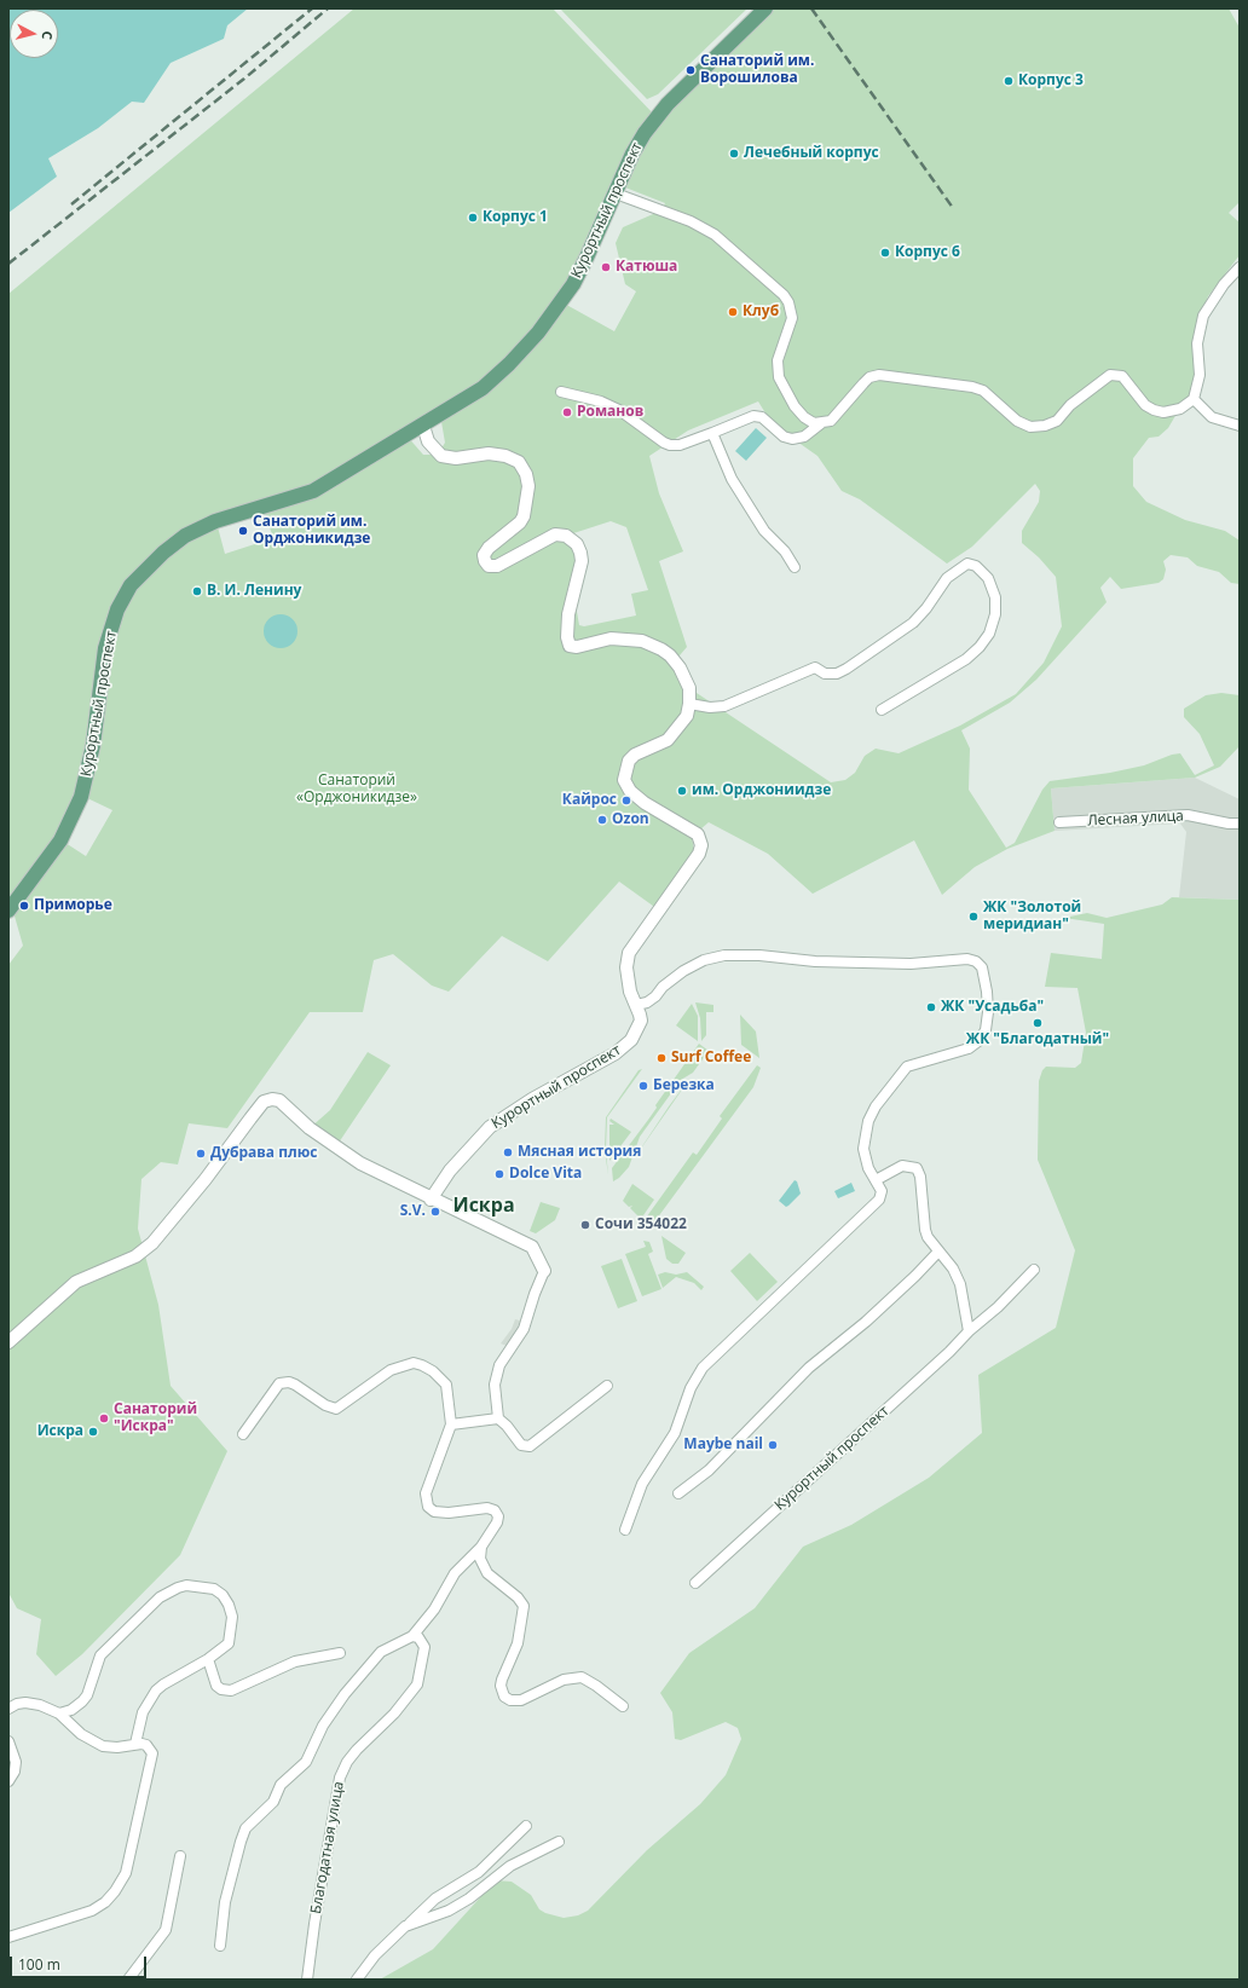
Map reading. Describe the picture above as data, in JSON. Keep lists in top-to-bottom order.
{
  "streets": {
    "main road": ["Курортный проспект"],
    "street": ["Лесная улица", "Благодатная улица"]
  },
  "districts": ["Искра"],
  "parks": ["Санаторий «Орджоникидзе»"],
  "places": [
    "Санаторий им. Ворошилова",
    "Корпус 3",
    "Лечебный корпус",
    "Корпус 1",
    "Корпус 6",
    "Катюша",
    "Клуб",
    "Романов",
    "Санаторий им. Орджоникидзе",
    "В. И. Ленину",
    "им. Орджониидзе",
    "Кайрос",
    "Ozon",
    "Приморье",
    "ЖК \"Золотой меридиан\"",
    "ЖК \"Усадьба\"",
    "ЖК \"Благодатный\"",
    "Surf Coffee",
    "Березка",
    "Мясная история",
    "Дубрава плюс",
    "Dolce Vita",
    "S.V.",
    "Сочи 354022",
    "Санаторий \"Искра\"",
    "Искра",
    "Maybe nail"
  ],
  "scale_bar": "100 m",
  "north": "right"
}
